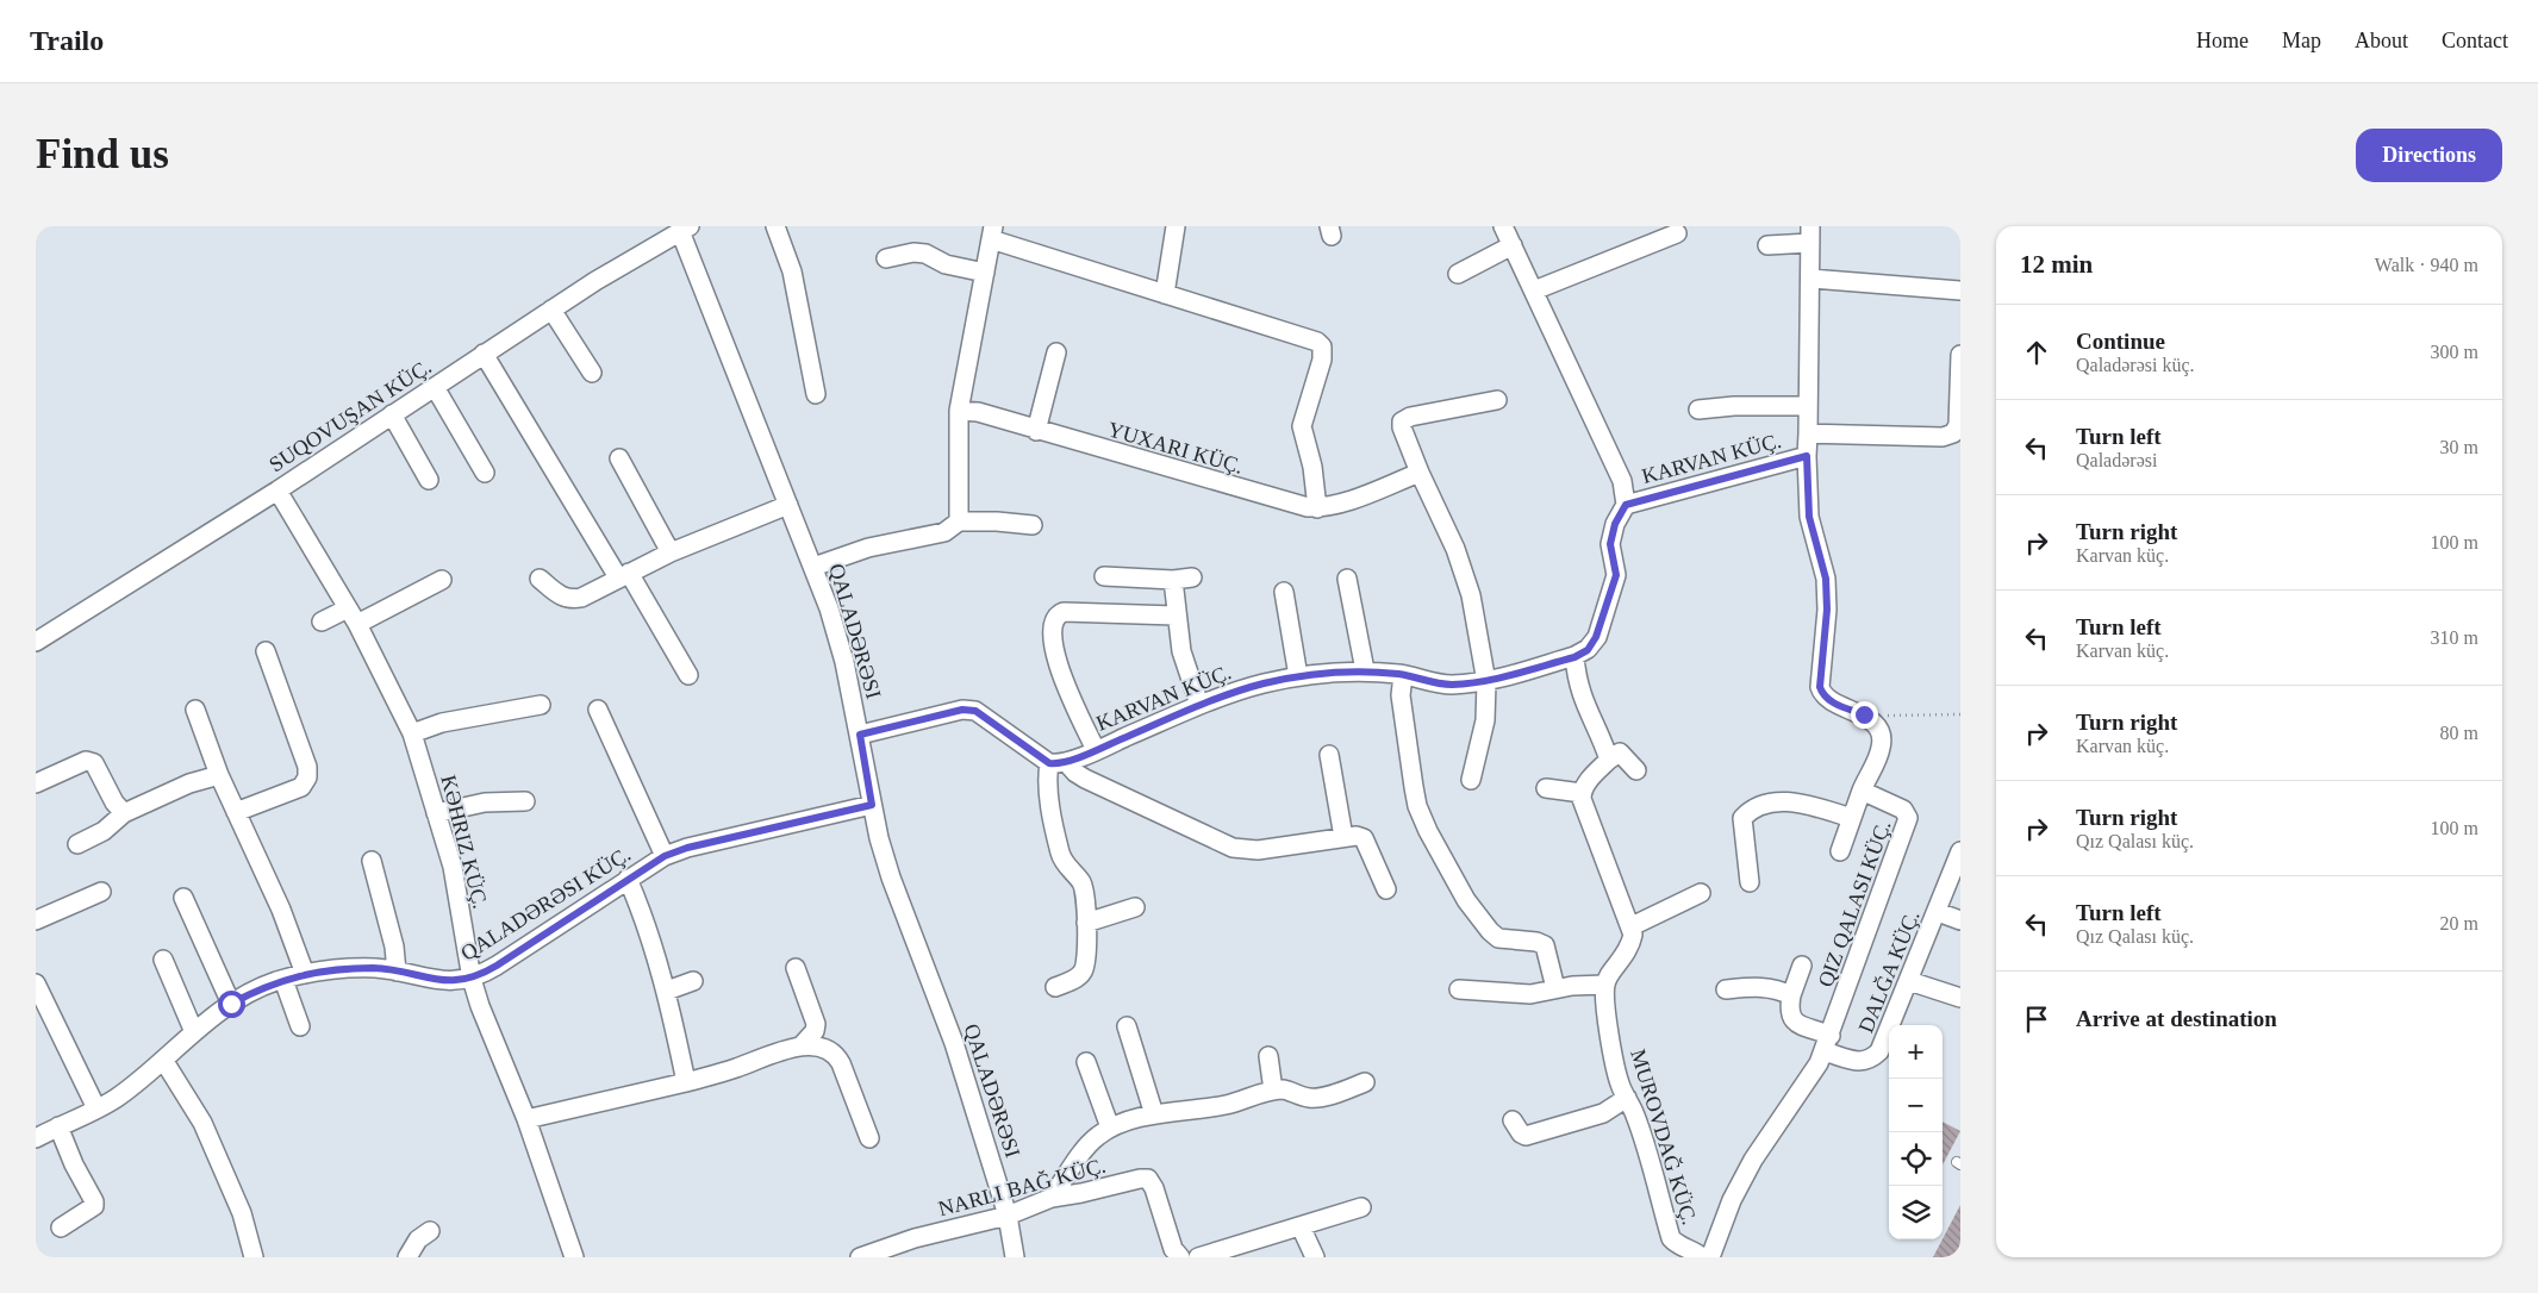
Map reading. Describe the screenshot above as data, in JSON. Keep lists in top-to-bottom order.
{
  "streets": {
    "street": [
      "SUQOVUŞAN KÜÇ.",
      "KARVAN KÜÇ.",
      "QALADƏRƏSI",
      "KƏHRIZ KÜÇ.",
      "QALADƏRƏSI KÜÇ.",
      "DALĞA KÜÇ.",
      "MUROVDAĞ KÜÇ."
    ]
  },
  "crossings": [
    ["SUQOVUŞAN KÜÇ.", "QALADƏRƏSI"],
    ["SUQOVUŞAN KÜÇ.", "KƏHRIZ KÜÇ."],
    ["QALADƏRƏSI", "QALADƏRƏSI KÜÇ."],
    ["KƏHRIZ KÜÇ.", "QALADƏRƏSI KÜÇ."]
  ],
  "page": {
    "header": "Trailo",
    "nav": [
      "Home",
      "Map",
      "About",
      "Contact"
    ],
    "buttons": "Directions",
    "title": "Find us",
    "heading": ["12 min", "Walk · 940 m"],
    "list": [
      ["Continue", "Qaladərəsi küç.", "300 m"],
      ["Turn left", "Qaladərəsi", "30 m"],
      ["Turn right", "Karvan küç.", "100 m"],
      ["Turn left", "Karvan küç.", "310 m"],
      ["Turn right", "Karvan küç.", "80 m"],
      ["Turn right", "Qız Qalası küç.", "100 m"],
      ["Turn left", "Qız Qalası küç.", "20 m"],
      "Arrive at destination"
    ],
    "map_buttons": ["+", "−"]
  }
}
